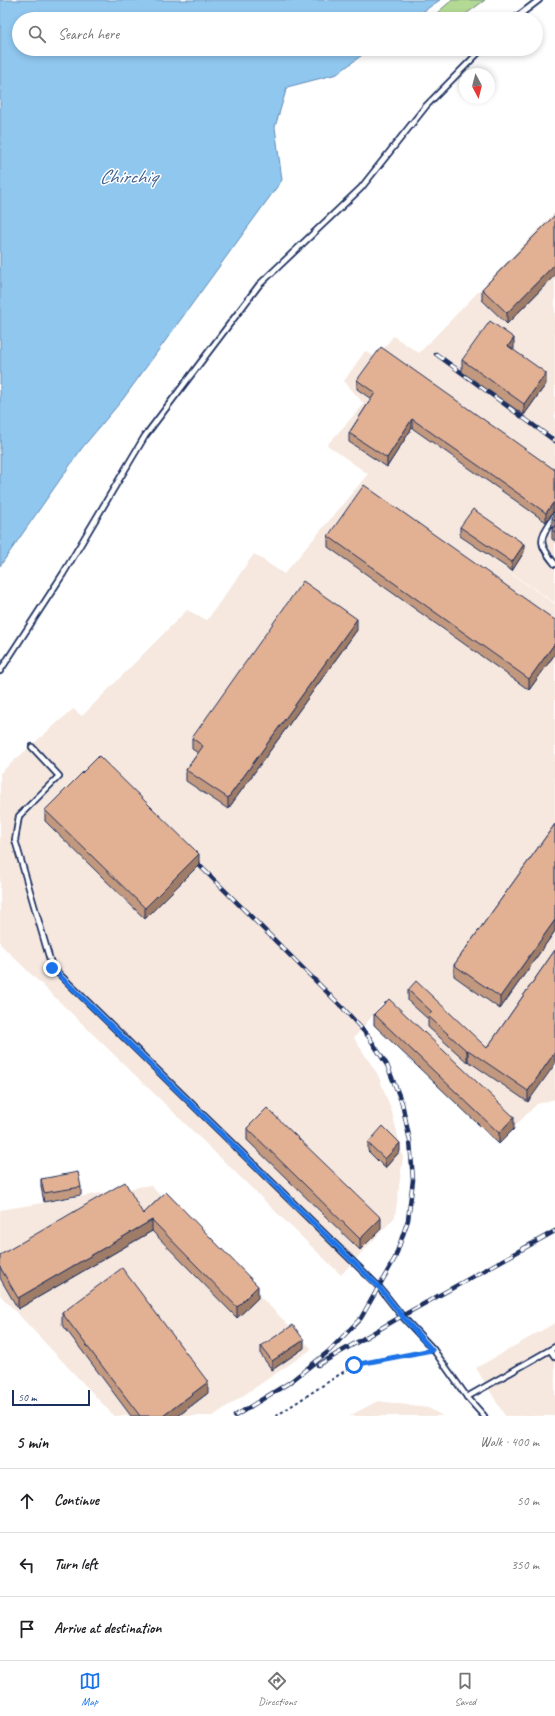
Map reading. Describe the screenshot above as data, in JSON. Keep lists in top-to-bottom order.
{
  "water": ["Chirchiq"],
  "scale_bar": "50 m",
  "north": "bottom",
  "page": {
    "search": "Search here",
    "scale": "50 m",
    "heading": ["5 min", "Walk · 400 m"],
    "list": [
      ["Continue", "50 m"],
      ["Turn left", "350 m"],
      "Arrive at destination"
    ],
    "nav": ["Map", "Directions", "Saved"]
  }
}
